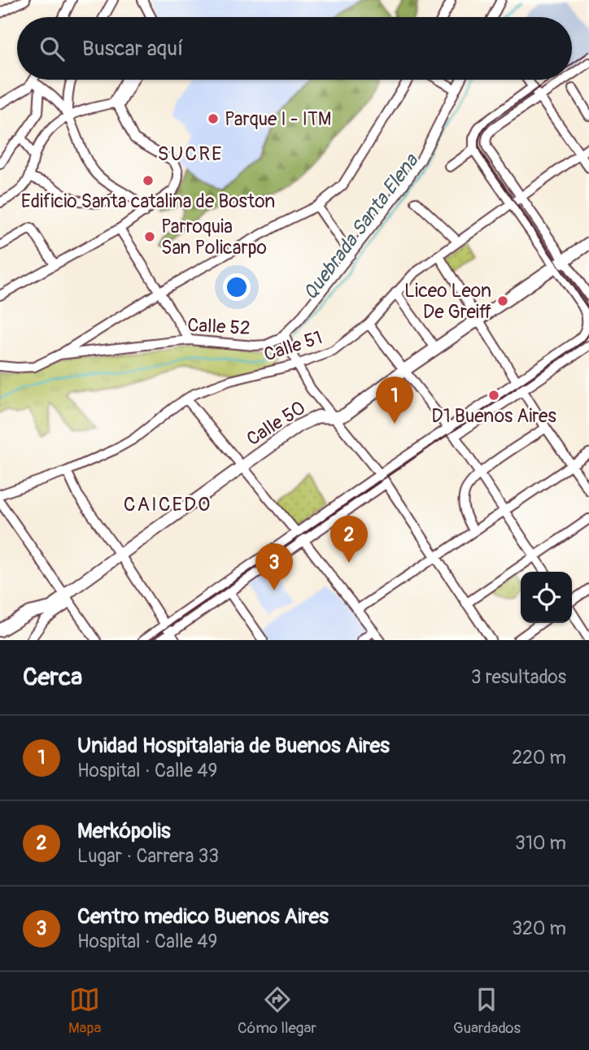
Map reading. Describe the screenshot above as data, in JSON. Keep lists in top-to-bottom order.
{
  "streets": {
    "main road": ["Calle 50"],
    "street": ["Calle 52", "Calle 51"]
  },
  "districts": ["SUCRE", "CAICEDO"],
  "water": ["Quebrada Santa Elena"],
  "places": [
    "Parque I - ITM",
    "Edificio Santa catalina de Boston",
    "Parroquia San Policarpo",
    "Liceo Leon De Greiff",
    "D1 Buenos Aires"
  ],
  "page": {
    "search": "Buscar aquí",
    "pins": ["1", "2", "3"],
    "heading": ["Cerca", "3 resultados"],
    "list": [
      {
        "mark": "1",
        "name": "Unidad Hospitalaria de Buenos Aires",
        "note": "Hospital · Calle 49",
        "value": "220 m"
      },
      {
        "mark": "2",
        "name": "Merkópolis",
        "note": "Lugar · Carrera 33",
        "value": "310 m"
      },
      {
        "mark": "3",
        "name": "Centro medico Buenos Aires",
        "note": "Hospital · Calle 49",
        "value": "320 m"
      }
    ],
    "nav": ["Mapa", "Cómo llegar", "Guardados"]
  }
}
